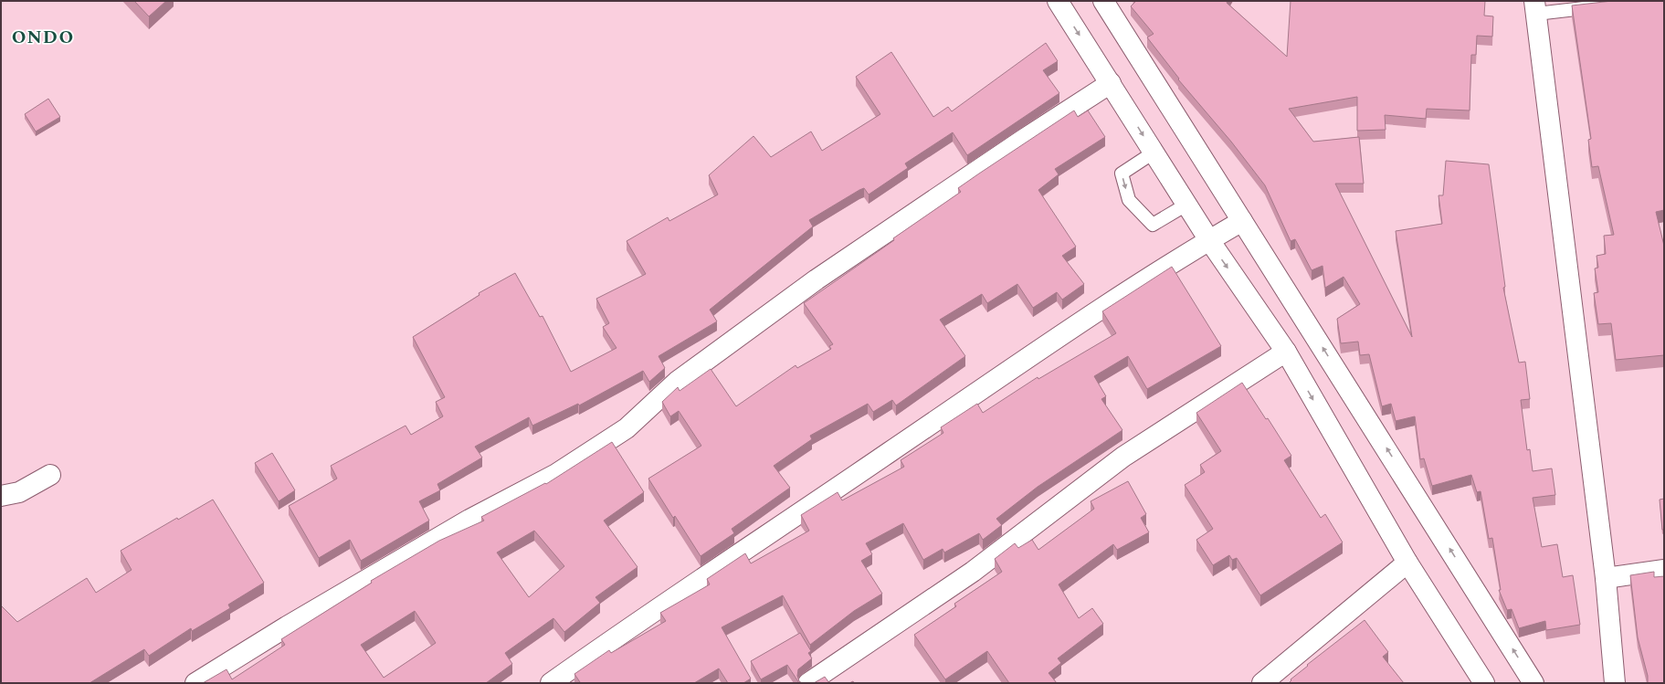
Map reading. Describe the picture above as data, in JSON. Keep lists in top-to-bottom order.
{
  "districts": ["ONDO"]
}
